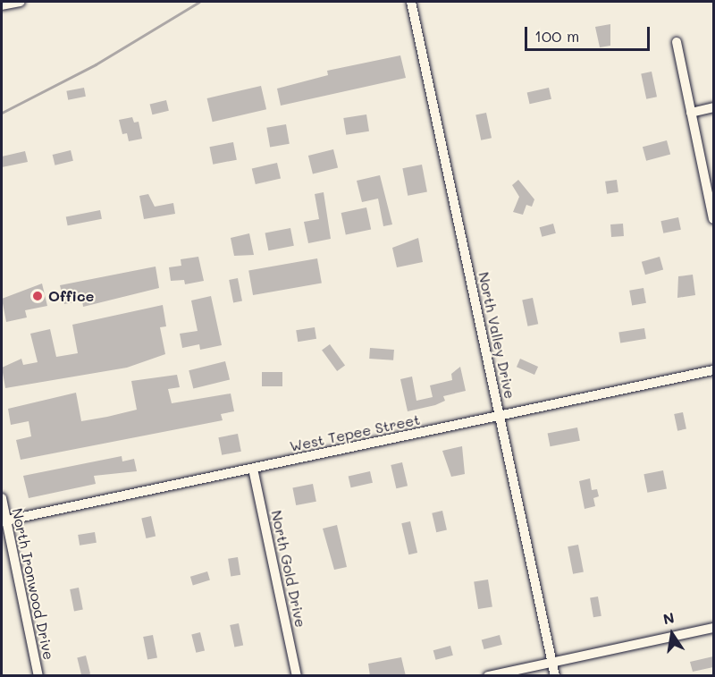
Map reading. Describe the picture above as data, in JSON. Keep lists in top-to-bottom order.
{
  "streets": {
    "street": [
      "North Valley Drive",
      "West Tepee Street",
      "North Gold Drive",
      "North Ironwood Drive"
    ]
  },
  "crossings": [
    ["North Valley Drive", "West Tepee Street"],
    ["West Tepee Street", "North Gold Drive"],
    ["West Tepee Street", "North Ironwood Drive"]
  ],
  "places": ["Office"],
  "scale_bar": "100 m",
  "north": "top"
}
